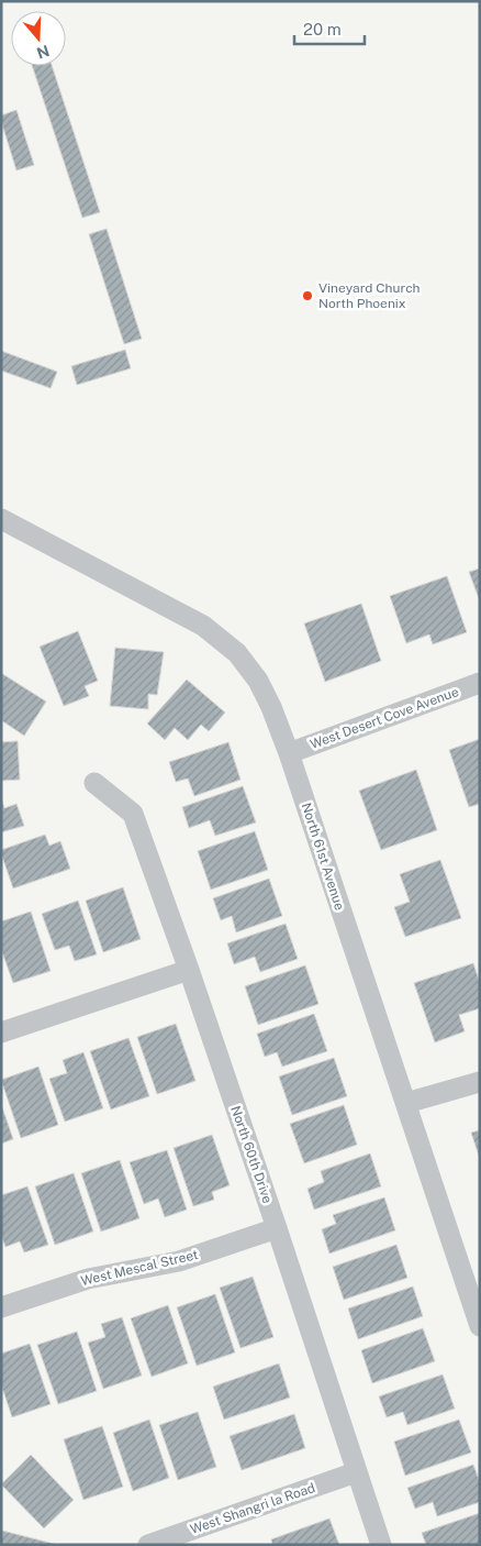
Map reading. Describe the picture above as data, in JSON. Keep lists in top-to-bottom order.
{
  "streets": {
    "street": [
      "West Desert Cove Avenue",
      "North 61st Avenue",
      "North 60th Drive",
      "West Mescal Street",
      "West Shangri la Road"
    ]
  },
  "crossings": [
    ["West Desert Cove Avenue", "North 61st Avenue"],
    ["North 60th Drive", "West Mescal Street"],
    ["North 60th Drive", "West Shangri la Road"]
  ],
  "places": ["Vineyard Church North Phoenix"],
  "scale_bar": "20 m",
  "north": "bottom"
}
